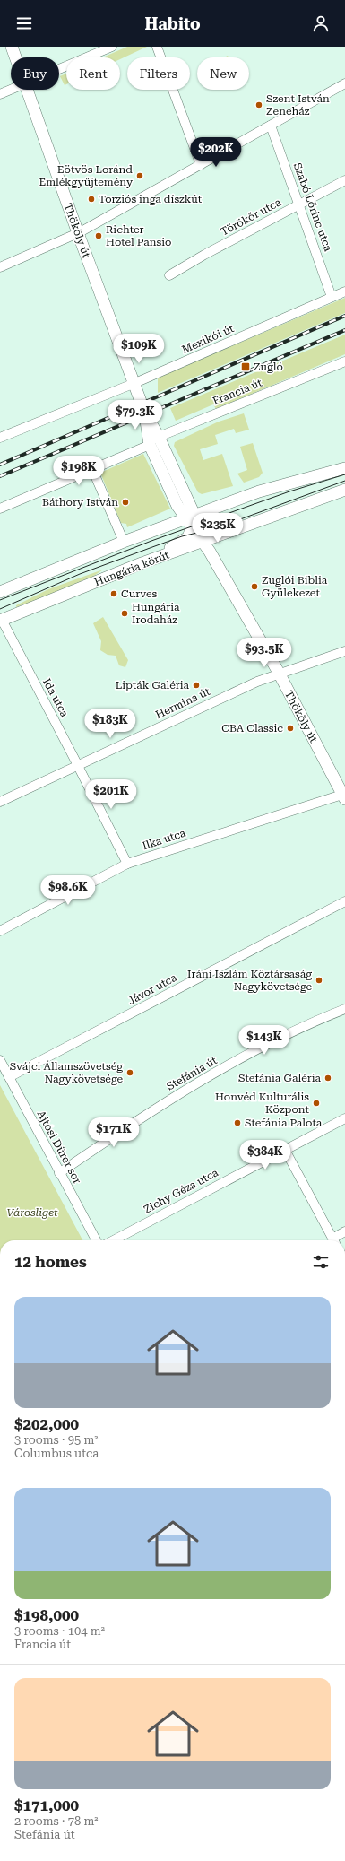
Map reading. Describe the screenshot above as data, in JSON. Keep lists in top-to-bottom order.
{
  "streets": {
    "main road": ["Thököly út", "Hungária körút"],
    "street": [
      "Szabó Lőrinc utca",
      "Törökőr utca",
      "Mexikói út",
      "Francia út",
      "Ida utca",
      "Hermina út",
      "Ilka utca",
      "Jávor utca",
      "Stefánia út",
      "Ajtósi Dürer sor",
      "Zichy Géza utca"
    ]
  },
  "crossings": [
    ["Szabó Lőrinc utca", "Törökőr utca"],
    ["Szabó Lőrinc utca", "Mexikói út"],
    ["Thököly út", "Mexikói út"],
    ["Thököly út", "Francia út"],
    ["Thököly út", "Hungária körút"],
    ["Thököly út", "Hermina út"],
    ["Thököly út", "Ilka utca"],
    ["Hungária körút", "Ida utca"],
    ["Ida utca", "Hermina út"],
    ["Ida utca", "Ilka utca"],
    ["Jávor utca", "Ajtósi Dürer sor"],
    ["Stefánia út", "Ajtósi Dürer sor"]
  ],
  "parks": ["Városliget"],
  "places": {
    "other": [
      "Szent István Zeneház",
      "Eötvös Loránd Emlékgyűjtemény",
      "Torziós inga díszkút",
      "Richter Hotel Pansio",
      "Báthory István",
      "Zuglói Biblia Gyülekezet",
      "Curves",
      "Hungária Irodaház",
      "Lipták Galéria",
      "CBA Classic",
      "Iráni Iszlám Köztársaság Nagykövetsége",
      "Svájci Államszövetség Nagykövetsége",
      "Stefánia Galéria",
      "Honvéd Kulturális Központ",
      "Stefánia Palota"
    ],
    "transit": ["Zugló"]
  },
  "page": {
    "header": "Habito",
    "chip": [
      "Buy",
      "Rent",
      "Filters",
      "New"
    ],
    "price": [
      "$202K",
      "$109K",
      "$79.3K",
      "$198K",
      "$235K",
      "$93.5K",
      "$183K",
      "$201K",
      "$98.6K",
      "$143K",
      "$171K",
      "$384K"
    ],
    "heading": "12 homes",
    "list": [
      {
        "name": "$202,000",
        "note": "3 rooms · 95 m² · Columbus utca"
      },
      {
        "name": "$198,000",
        "note": "3 rooms · 104 m² · Francia út"
      },
      {
        "name": "$171,000",
        "note": "2 rooms · 78 m² · Stefánia út"
      }
    ]
  }
}
